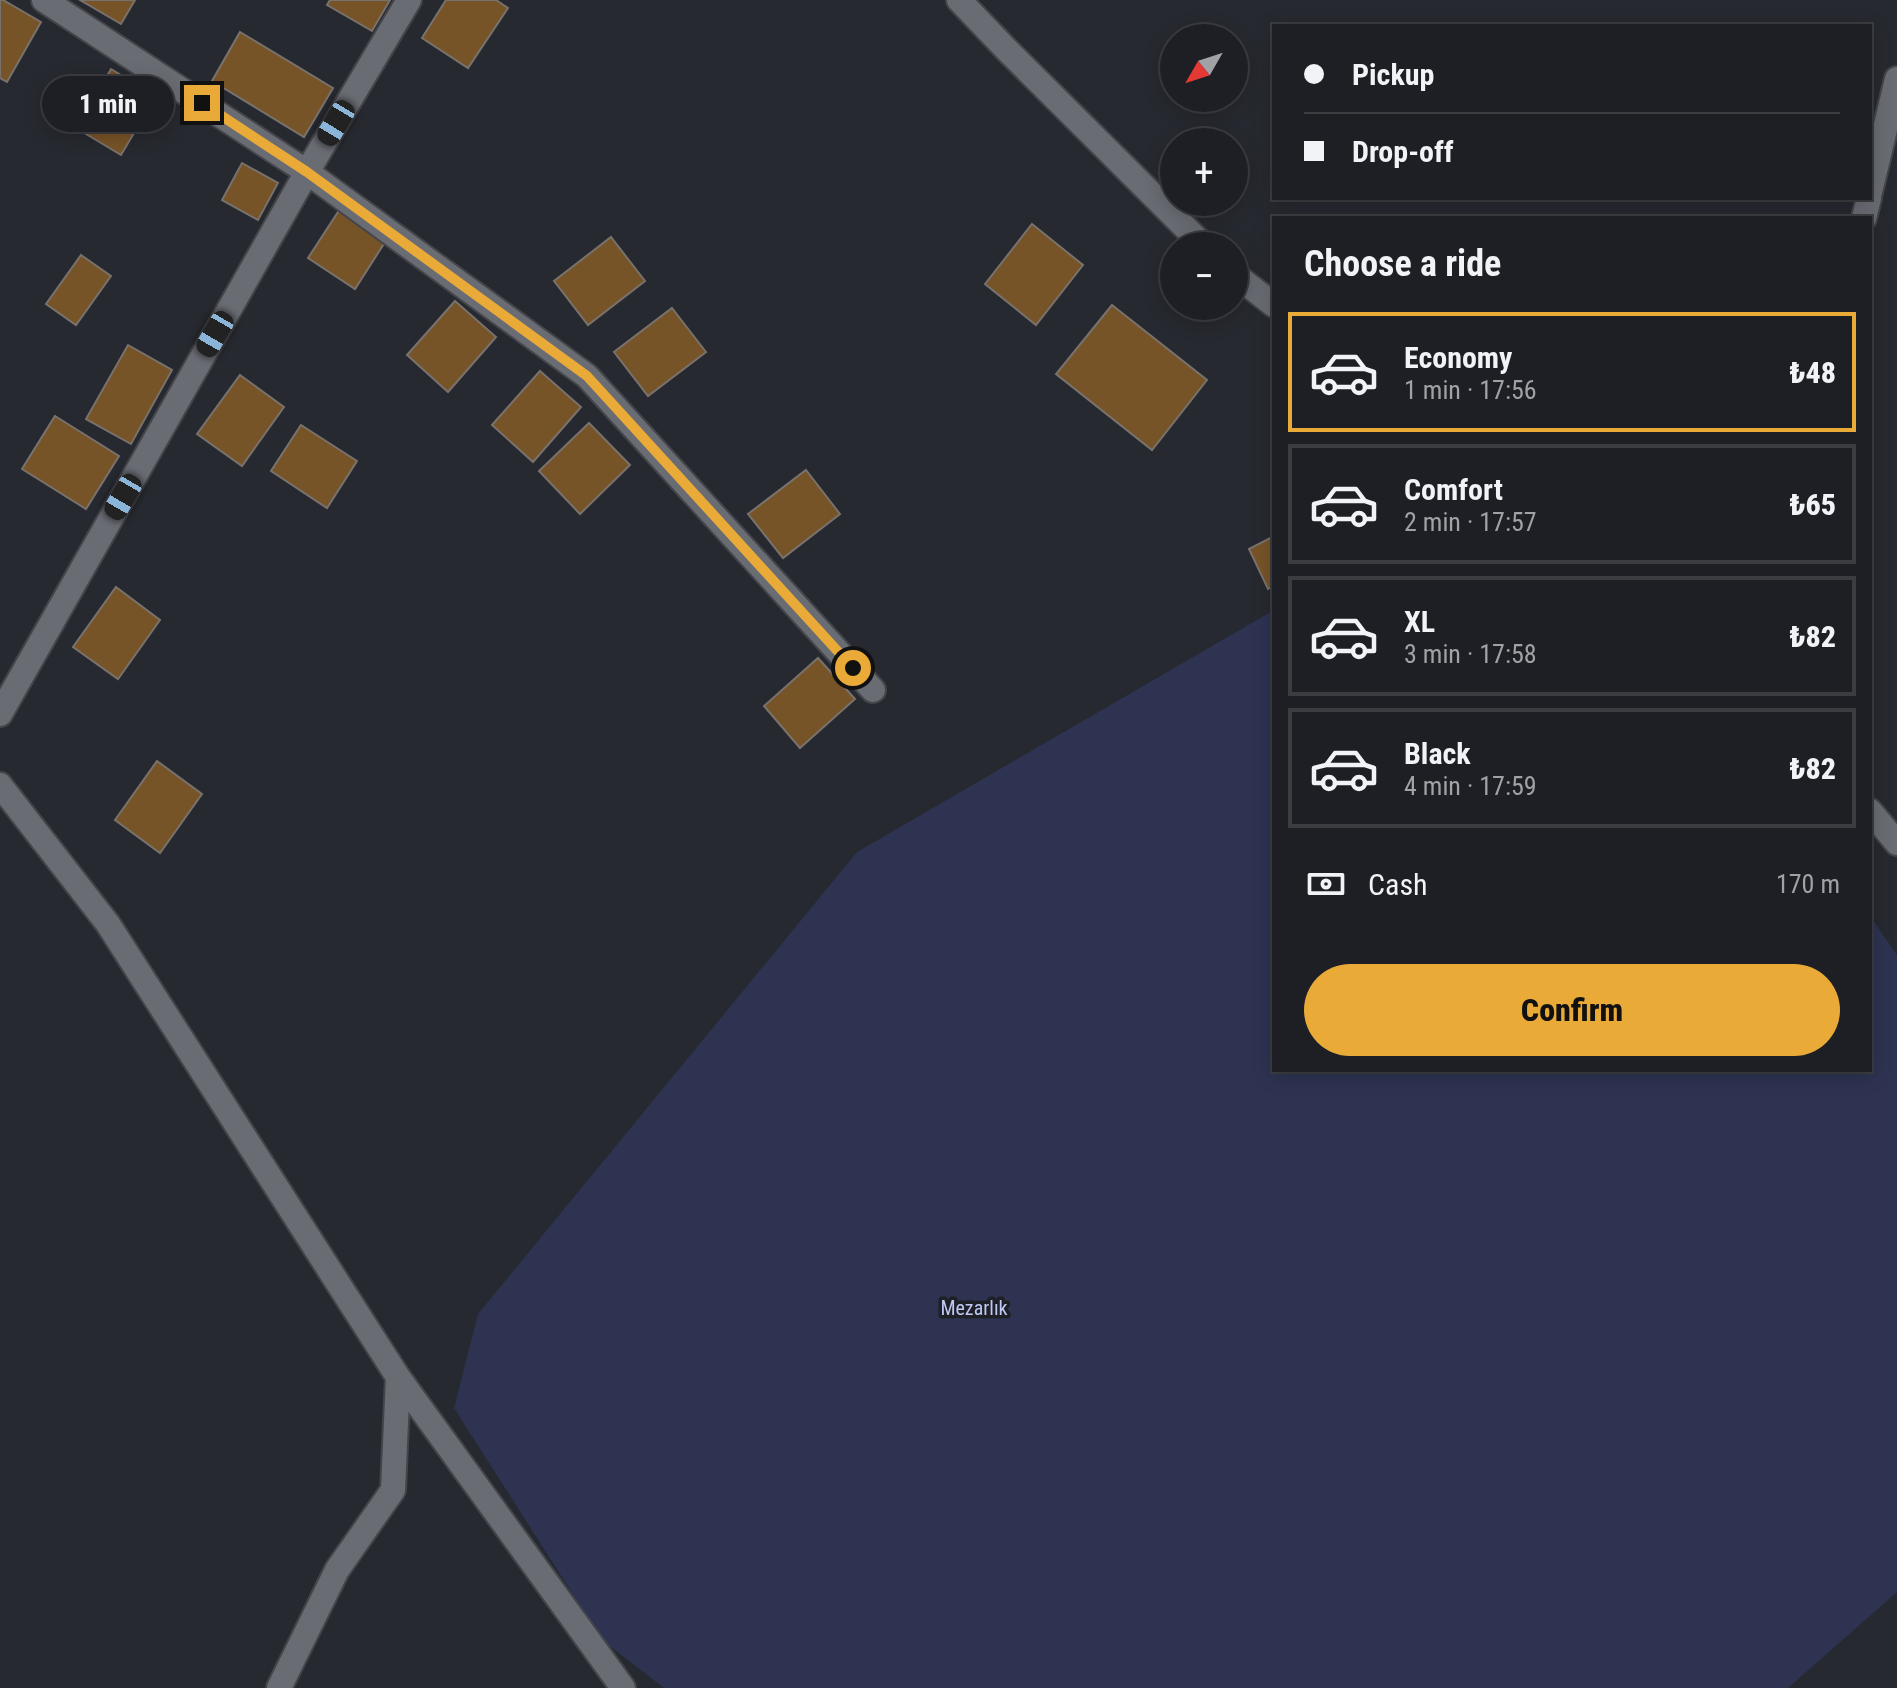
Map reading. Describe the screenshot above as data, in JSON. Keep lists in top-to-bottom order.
{
  "parks": ["Mezarlık"],
  "north": "bottom left",
  "page": {
    "map_buttons": ["+", "−"],
    "banner": ["Pickup", "Drop-off"],
    "bubble": "1 min",
    "heading": "Choose a ride",
    "list": [
      {
        "name": "Economy",
        "note": "1 min · 17:56",
        "value": "₺48"
      },
      {
        "name": "Comfort",
        "note": "2 min · 17:57",
        "value": "₺65"
      },
      {
        "name": "XL",
        "note": "3 min · 17:58",
        "value": "₺82"
      },
      {
        "name": "Black",
        "note": "4 min · 17:59",
        "value": "₺82"
      }
    ],
    "pay": ["Cash", "170 m"],
    "buttons": "Confirm"
  }
}
